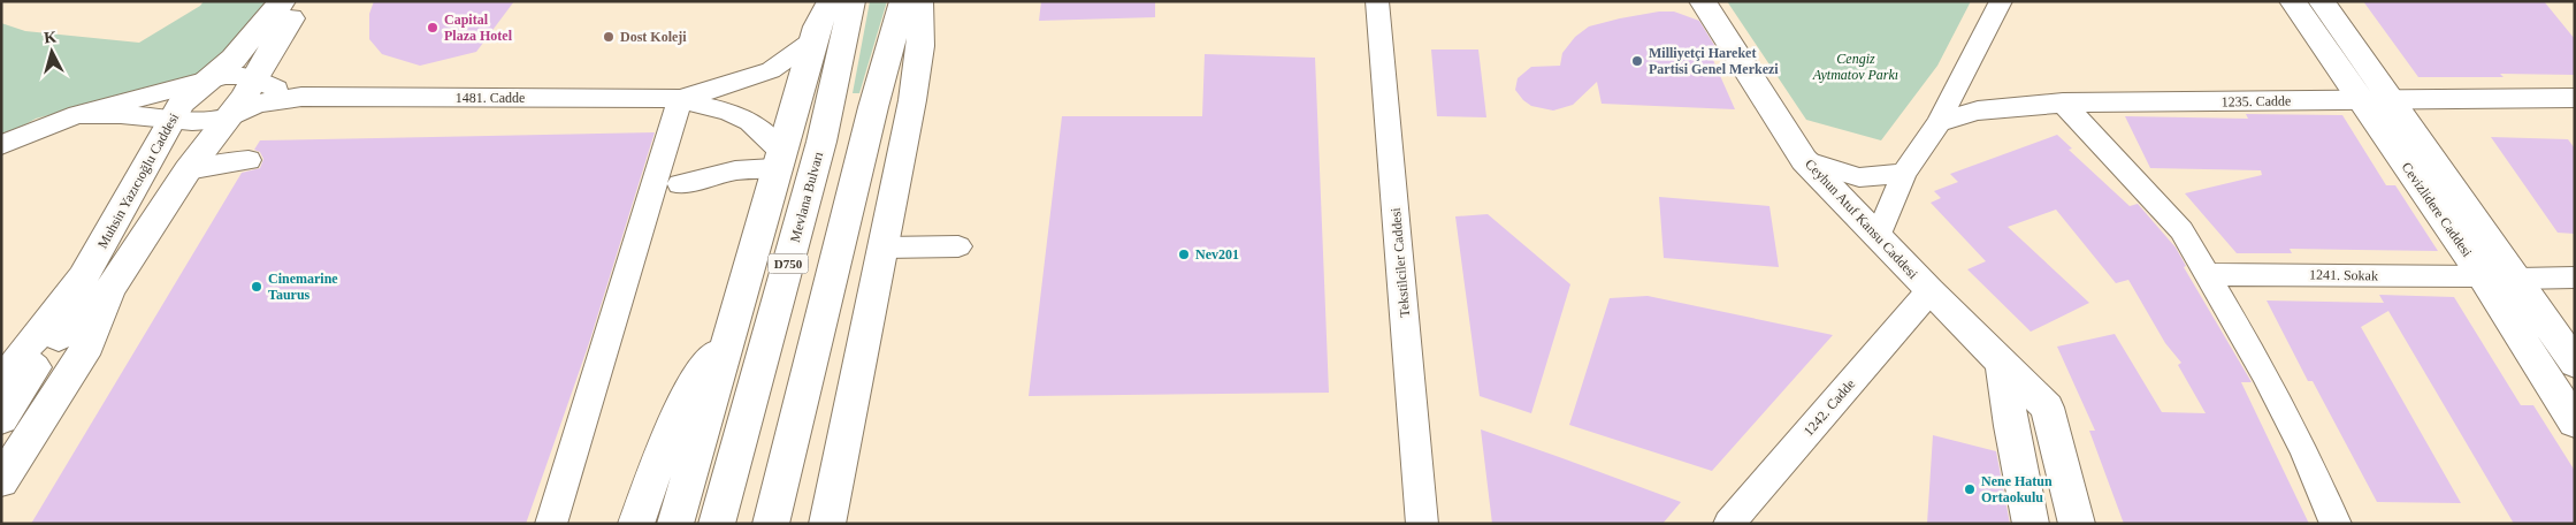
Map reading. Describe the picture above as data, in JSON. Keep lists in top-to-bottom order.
{
  "streets": {
    "main road": [
      "Muhsin Yazıcıoğlu Caddesi",
      "Mevlana Bulvarı",
      "Cevizlidere Caddesi",
      "Ceyhun Atuf Kansu Caddesi",
      "D750"
    ],
    "street": [
      "1481. Cadde",
      "1235. Cadde",
      "Tekstilciler Caddesi",
      "1241. Sokak",
      "1242. Cadde"
    ]
  },
  "crossings": [
    ["1481. Cadde", "Muhsin Yazıcıoğlu Caddesi"],
    ["1235. Cadde", "Cevizlidere Caddesi"],
    ["Cevizlidere Caddesi", "1241. Sokak"],
    ["Ceyhun Atuf Kansu Caddesi", "1242. Cadde"]
  ],
  "parks": ["Cengiz Aytmatov Parkı"],
  "places": [
    "Capital Plaza Hotel",
    "Dost Koleji",
    "Milliyetçi Hareket Partisi Genel Merkezi",
    "Nev201",
    "Cinemarine Taurus",
    "Nene Hatun Ortaokulu"
  ],
  "north": "top"
}
